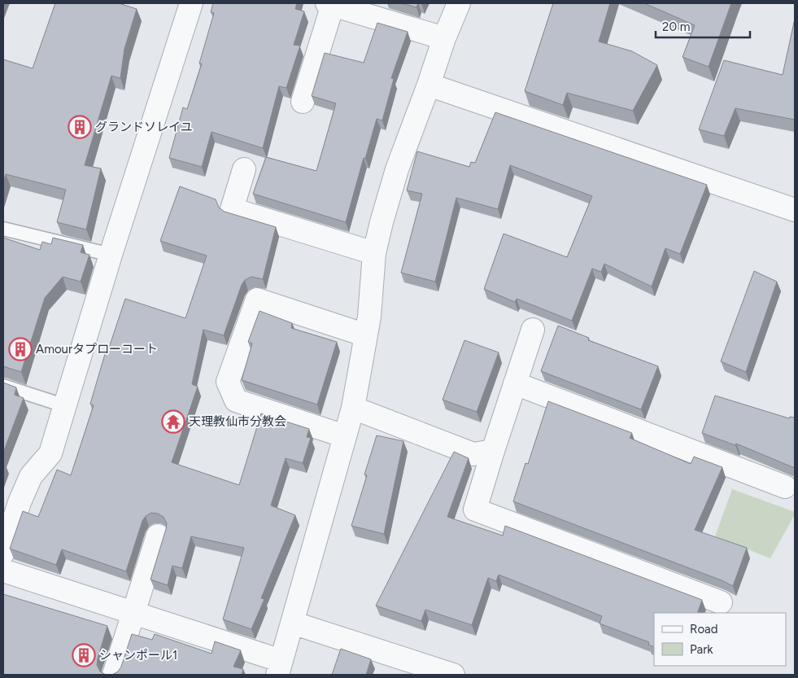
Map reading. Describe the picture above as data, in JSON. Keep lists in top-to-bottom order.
{
  "places": {
    "building": ["グランドソレイユ", "Amourタプローコート", "シャンポール1"],
    "temple": ["天理教仙市分教会"]
  },
  "legend": ["Road", "Park"],
  "scale_bar": "20 m"
}
